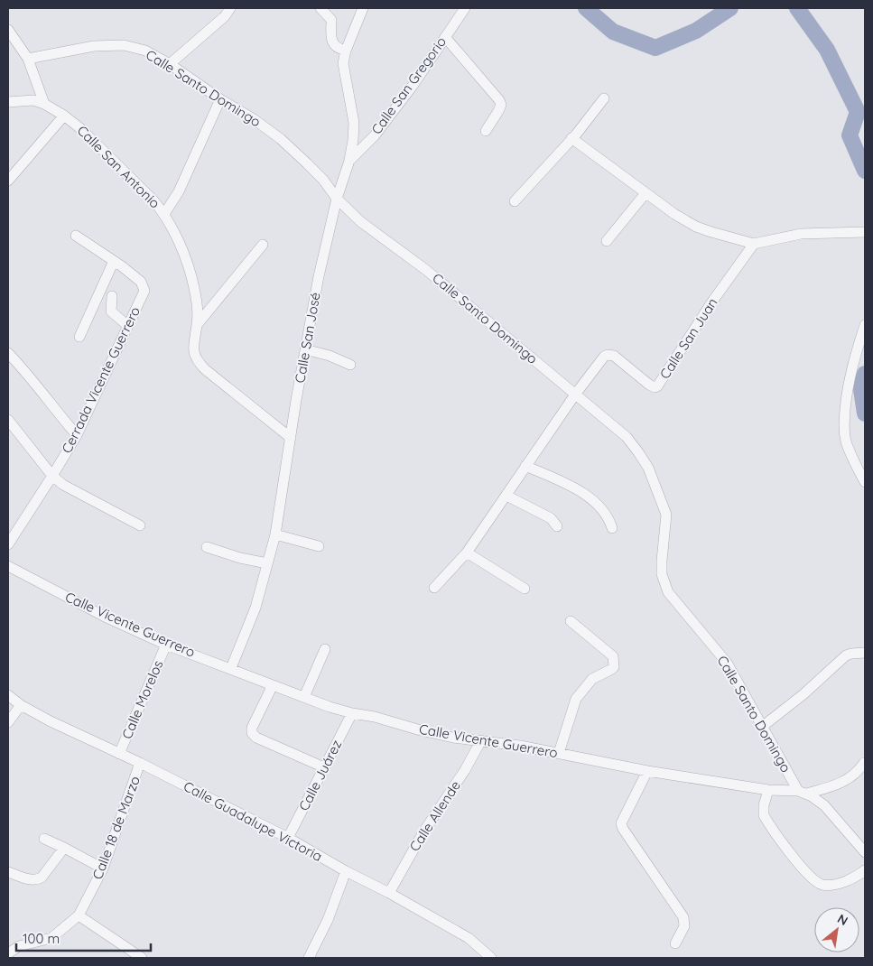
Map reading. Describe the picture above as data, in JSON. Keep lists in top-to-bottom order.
{
  "streets": {
    "street": [
      "Calle San Gregorio",
      "Calle Santo Domingo",
      "Calle San Antonio",
      "Calle San José",
      "Calle San Juan",
      "Cerrada Vicente Guerrero",
      "Calle Vicente Guerrero",
      "Calle Morelos",
      "Calle Juárez",
      "Calle Allende",
      "Calle Guadalupe Victoria",
      "Calle 18 de Marzo"
    ]
  },
  "crossings": [
    ["Calle San Gregorio", "Calle San José"],
    ["Calle Santo Domingo", "Calle San José"],
    ["Calle Santo Domingo", "Calle San Juan"],
    ["Calle Santo Domingo", "Calle Vicente Guerrero"],
    ["Calle San Antonio", "Calle San José"],
    ["Calle San José", "Calle Vicente Guerrero"],
    ["Calle Vicente Guerrero", "Calle Morelos"],
    ["Calle Vicente Guerrero", "Calle Juárez"],
    ["Calle Vicente Guerrero", "Calle Allende"],
    ["Calle Morelos", "Calle Guadalupe Victoria"],
    ["Calle Juárez", "Calle Guadalupe Victoria"],
    ["Calle Allende", "Calle Guadalupe Victoria"],
    ["Calle Guadalupe Victoria", "Calle 18 de Marzo"]
  ],
  "scale_bar": "100 m",
  "north": "top right"
}
